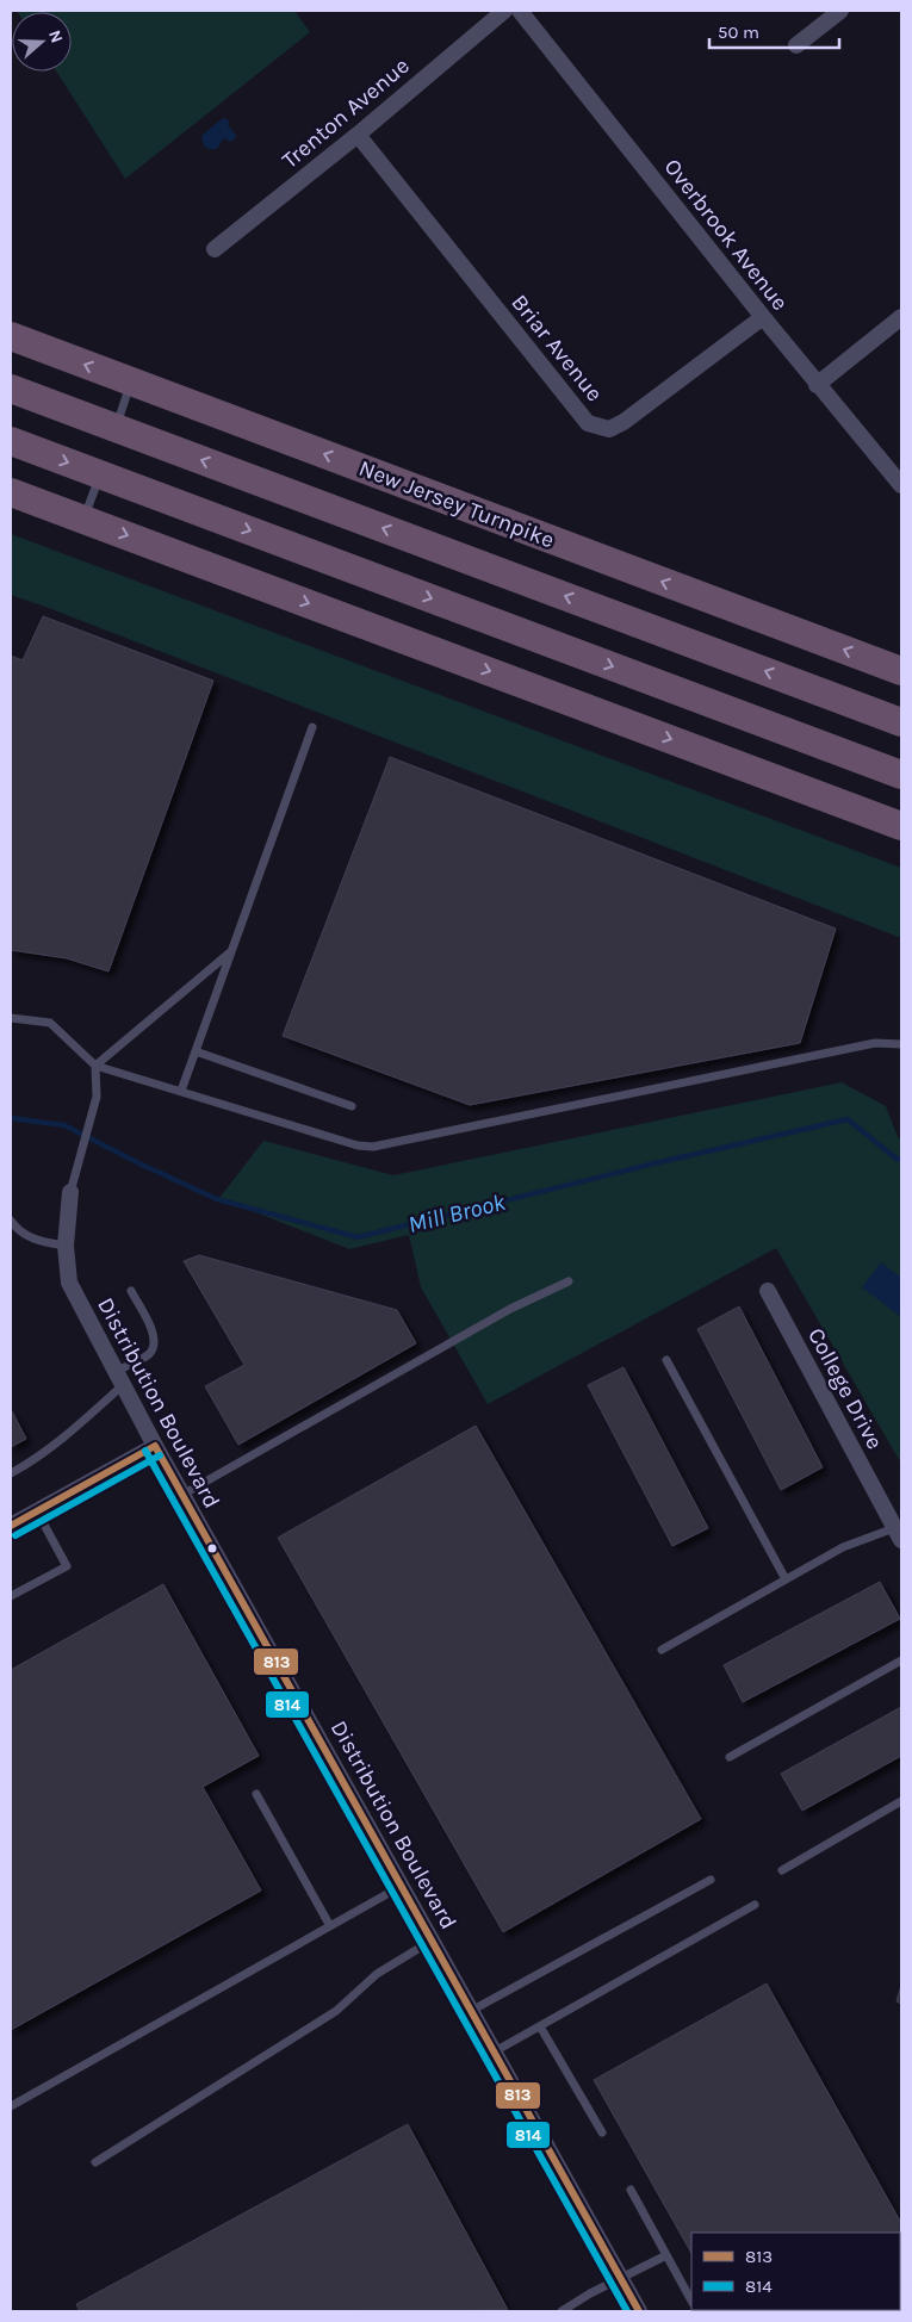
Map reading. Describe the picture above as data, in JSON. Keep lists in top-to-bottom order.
{
  "streets": {
    "highway": ["New Jersey Turnpike"],
    "street": [
      "Trenton Avenue",
      "Overbrook Avenue",
      "Briar Avenue",
      "College Drive",
      "Distribution Boulevard"
    ]
  },
  "crossings": [
    ["Trenton Avenue", "Briar Avenue"],
    ["Overbrook Avenue", "Briar Avenue"]
  ],
  "water": ["Mill Brook"],
  "lines": ["transit line 813", "transit line 814"],
  "legend": ["813", "814"],
  "scale_bar": "50 m",
  "north": "right"
}
